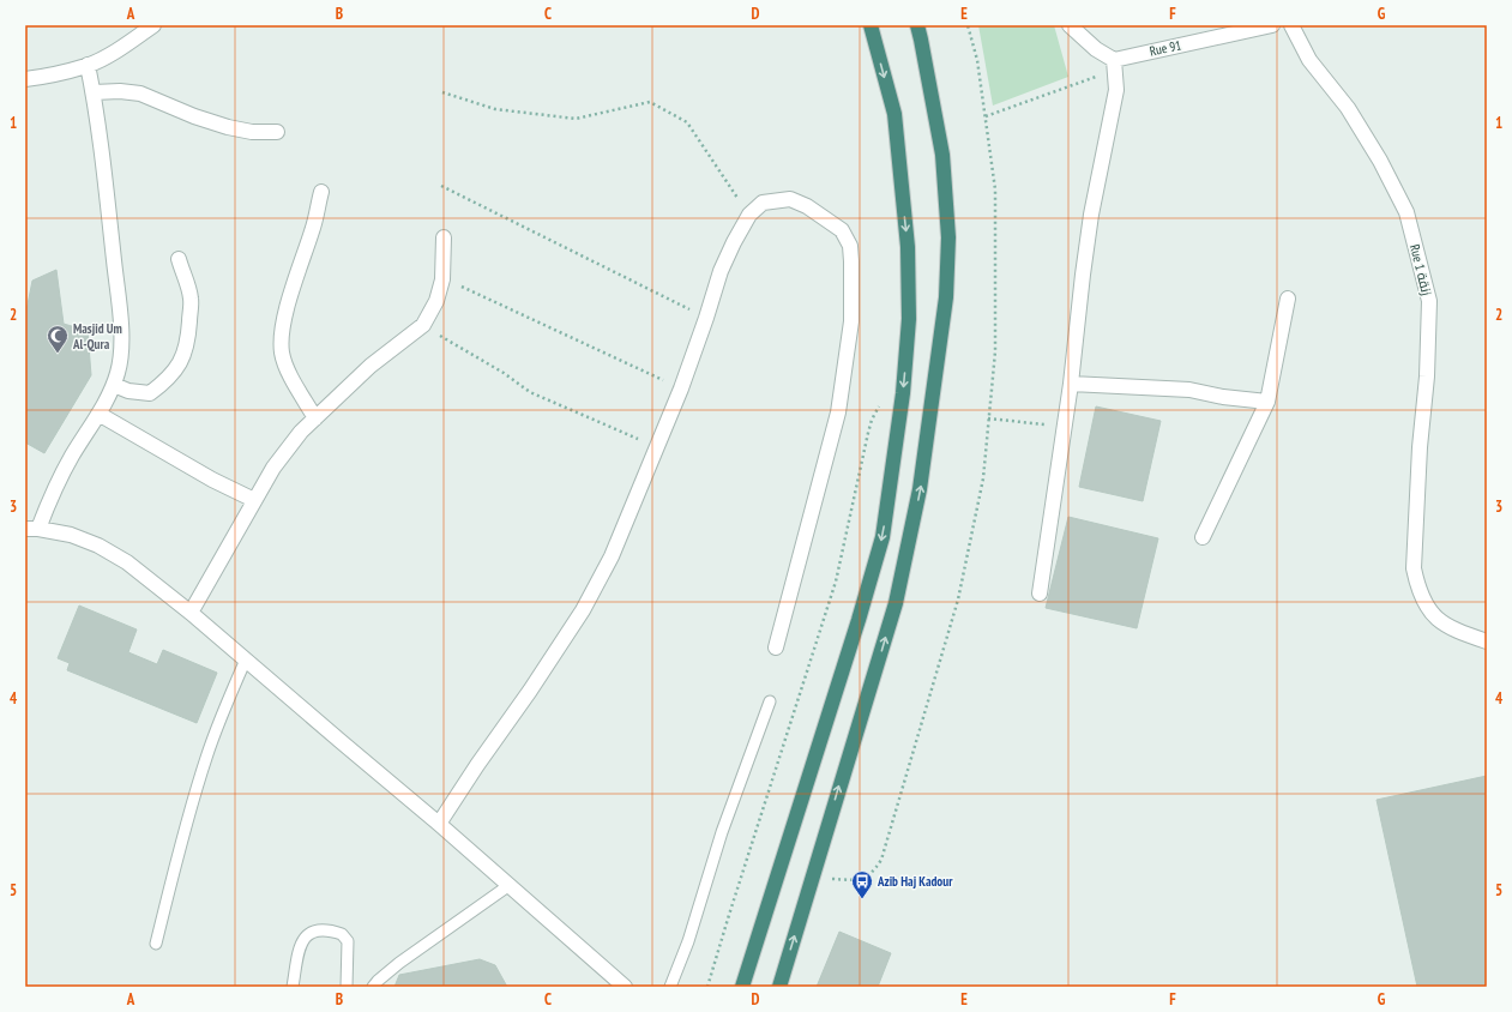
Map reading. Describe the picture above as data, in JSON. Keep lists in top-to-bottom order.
{
  "streets": {
    "street": ["Rue 91", "Rue 1 زنقة"]
  },
  "places": {
    "mosque": ["Masjid Um Al-Qura"],
    "bus stop": ["Azib Haj Kadour"]
  },
  "grid": {
    "columns": [
      "A",
      "B",
      "C",
      "D",
      "E",
      "F",
      "G"
    ],
    "rows": [
      "1",
      "2",
      "3",
      "4",
      "5"
    ]
  }
}
